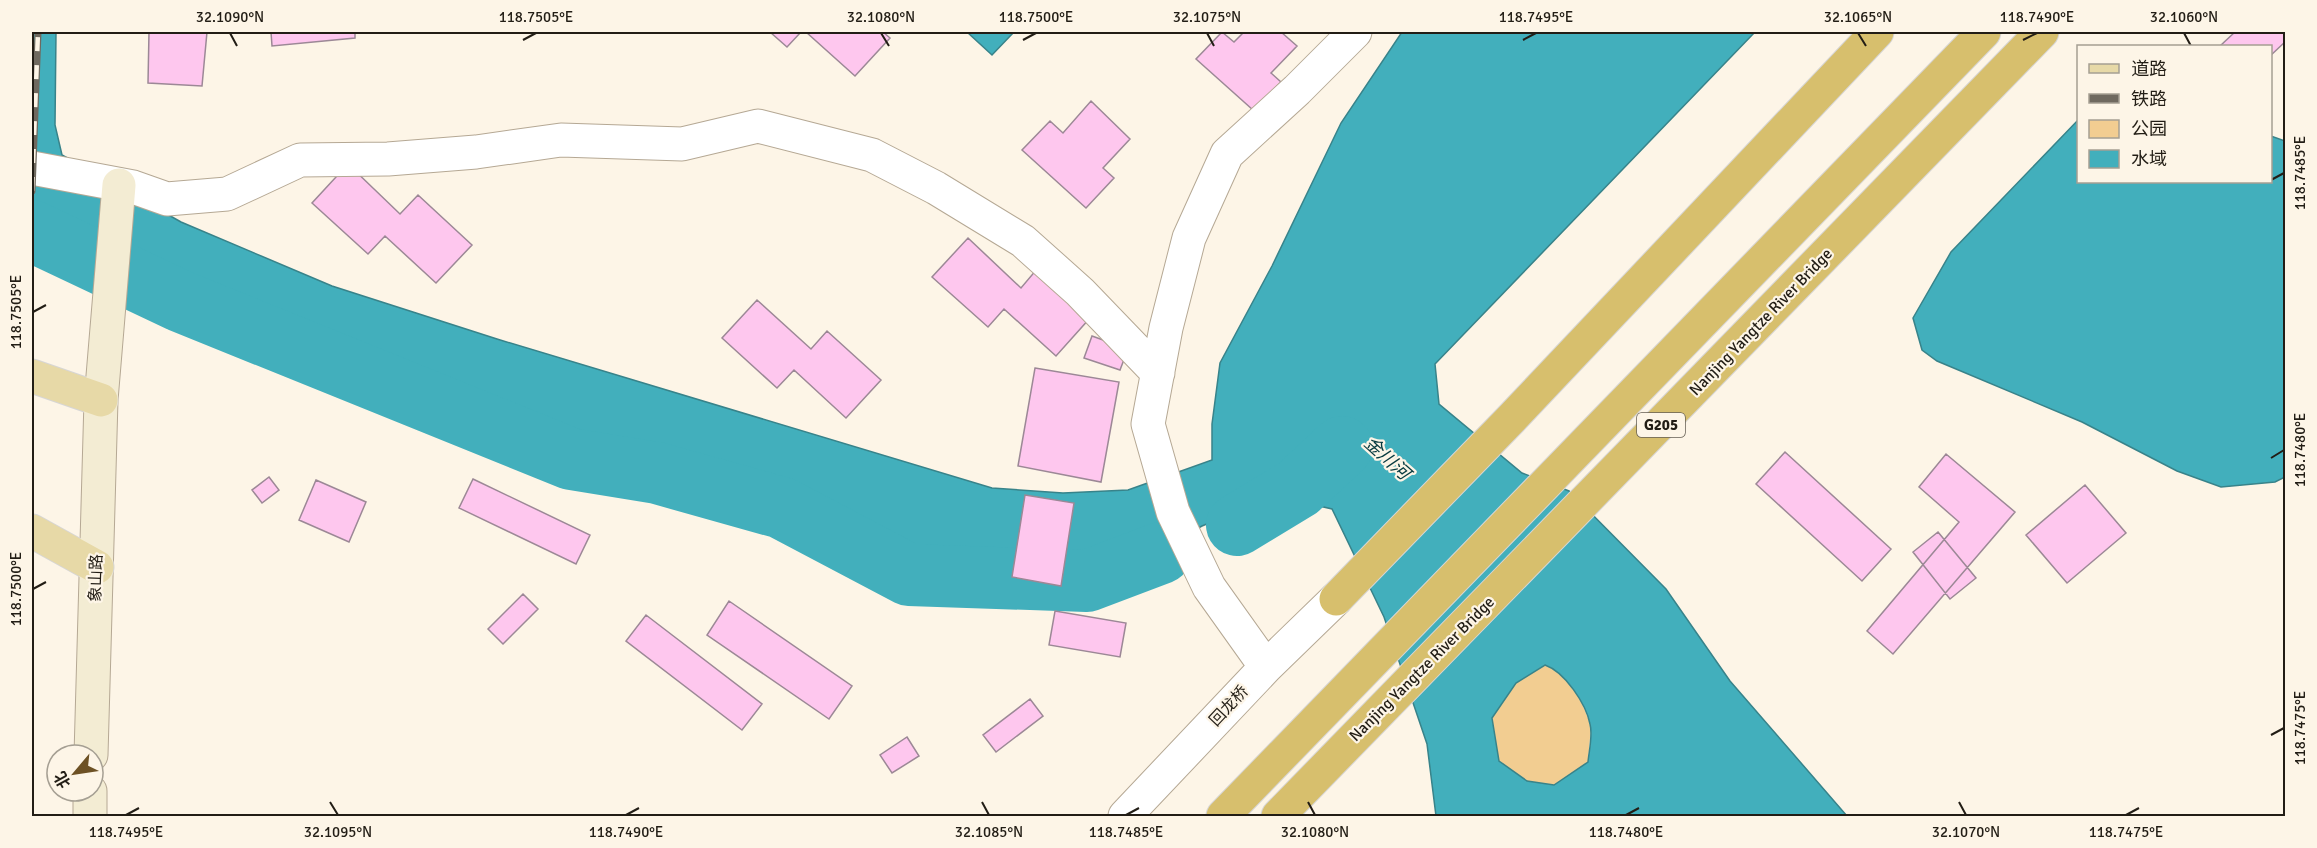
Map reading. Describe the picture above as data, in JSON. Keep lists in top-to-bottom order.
{
  "streets": {
    "highway": ["Nanjing Yangtze River Bridge", "G205"],
    "street": ["象山路", "回龙桥"]
  },
  "water": ["金川河"],
  "legend": [
    "道路",
    "铁路",
    "公园",
    "水域"
  ],
  "north": "bottom left",
  "coordinates": [
    "32.1090°N",
    "118.7505°E",
    "32.1080°N",
    "118.7500°E",
    "32.1075°N",
    "118.7495°E",
    "32.1065°N",
    "118.7490°E",
    "32.1060°N",
    "118.7485°E",
    "118.7480°E",
    "118.7475°E",
    "32.1095°N",
    "32.1085°N",
    "32.1070°N"
  ]
}
